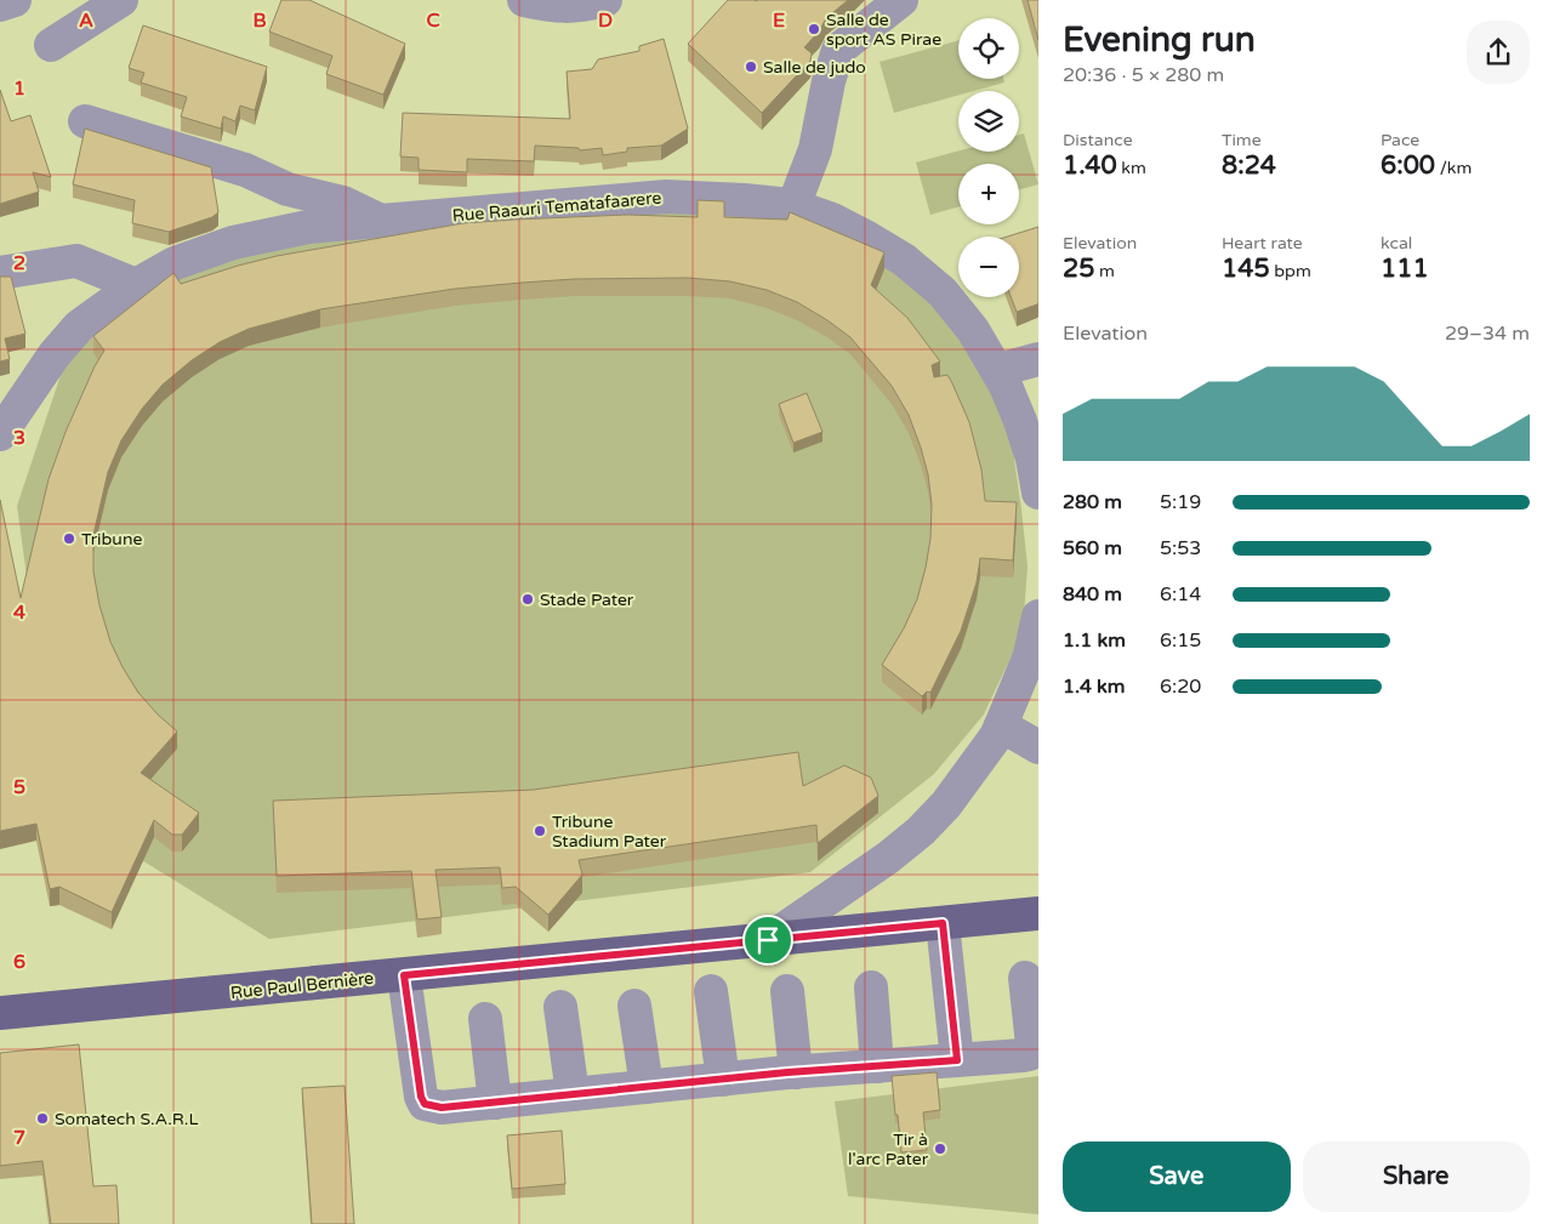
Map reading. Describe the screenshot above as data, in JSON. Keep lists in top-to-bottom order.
{
  "streets": {
    "main road": ["Rue Paul Bernière"],
    "street": ["Rue Raauri Tematafaarere"]
  },
  "places": [
    "Salle de sport AS Pirae",
    "Salle de judo",
    "Tribune",
    "Stade Pater",
    "Tribune Stadium Pater",
    "Somatech S.A.R.L",
    "Tir à l'arc Pater"
  ],
  "page": {
    "heading": ["Evening run", "20:36 · 5 × 280 m"],
    "map_buttons": ["+", "−"],
    "stats": [
      ["Distance", "1.40 km"],
      ["Time", "8:24"],
      ["Pace", "6:00 /km"],
      ["Elevation", "25 m"],
      ["Heart rate", "145 bpm"],
      ["kcal", "111"]
    ],
    "chart": ["Elevation", "29–34 m"],
    "list": [
      {
        "name": "280 m",
        "note": "5:19"
      },
      {
        "name": "560 m",
        "note": "5:53"
      },
      {
        "name": "840 m",
        "note": "6:14"
      },
      {
        "name": "1.1 km",
        "note": "6:15"
      },
      {
        "name": "1.4 km",
        "note": "6:20"
      }
    ],
    "buttons": ["Save", "Share"]
  },
  "grid": {
    "columns": [
      "A",
      "B",
      "C",
      "D",
      "E"
    ],
    "rows": [
      "1",
      "2",
      "3",
      "4",
      "5",
      "6",
      "7"
    ]
  }
}
